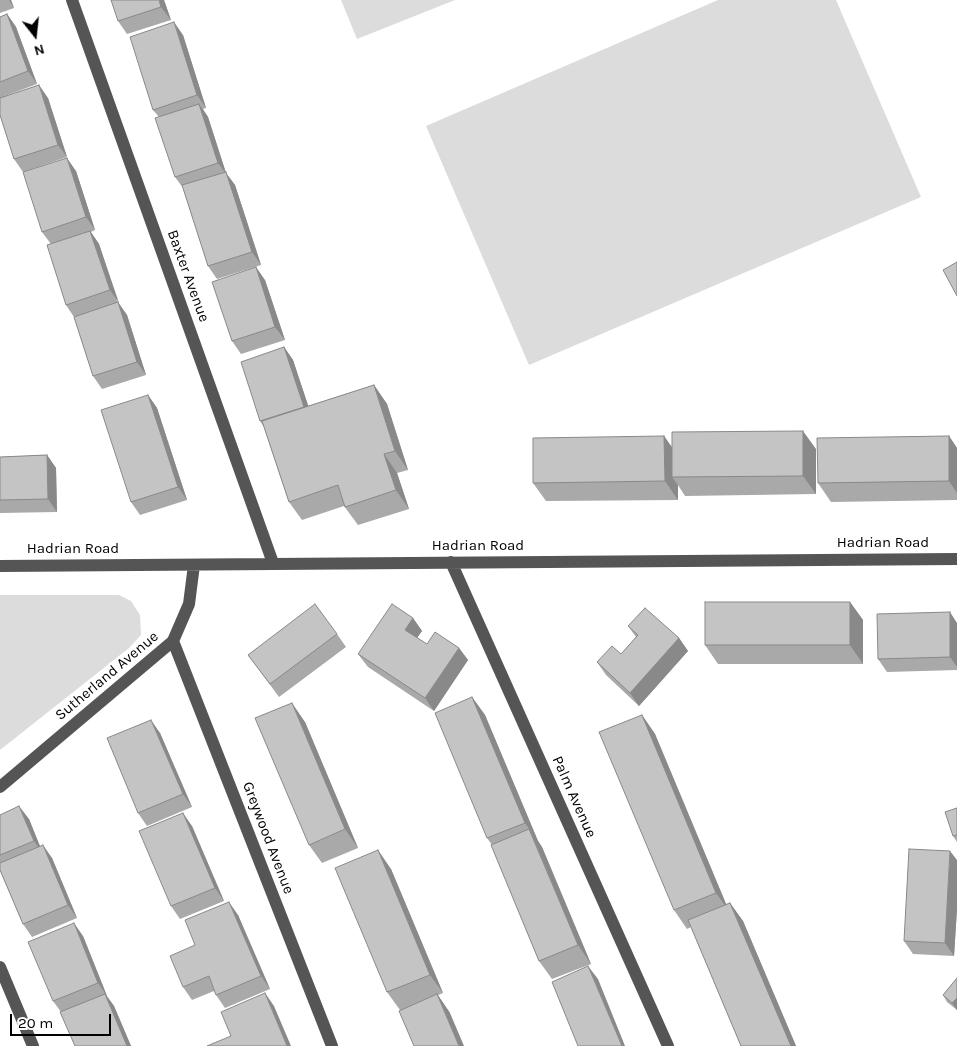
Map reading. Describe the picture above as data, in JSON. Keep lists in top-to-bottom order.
{
  "streets": {
    "street": [
      "Baxter Avenue",
      "Hadrian Road",
      "Sutherland Avenue",
      "Palm Avenue",
      "Greywood Avenue"
    ]
  },
  "crossings": [
    ["Baxter Avenue", "Hadrian Road"],
    ["Hadrian Road", "Sutherland Avenue"],
    ["Hadrian Road", "Palm Avenue"],
    ["Sutherland Avenue", "Greywood Avenue"]
  ],
  "scale_bar": "20 m",
  "north": "bottom"
}
